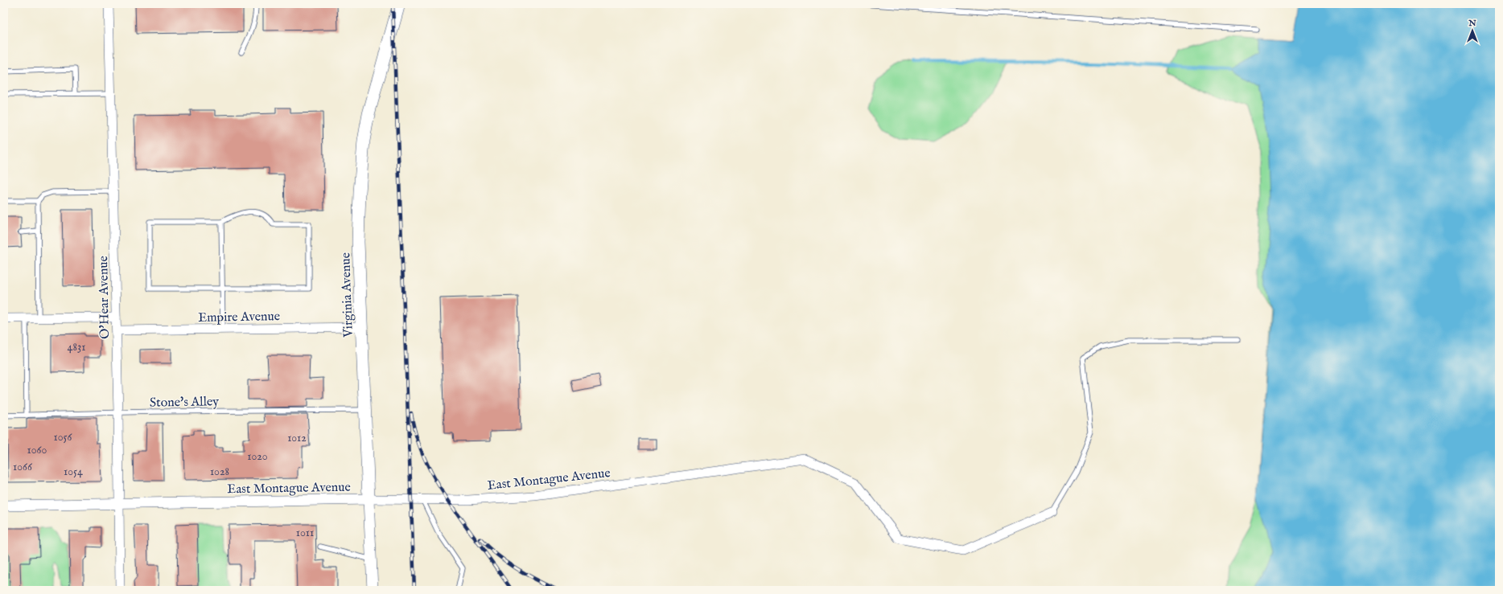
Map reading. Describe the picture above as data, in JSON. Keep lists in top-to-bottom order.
{
  "streets": {
    "main road": ["Virginia Avenue"],
    "street": ["O'Hear Avenue", "Empire Avenue", "East Montague Avenue"],
    "lane": ["Stone's Alley"]
  },
  "crossings": [
    ["Virginia Avenue", "Empire Avenue"],
    ["Virginia Avenue", "Stone's Alley"],
    ["Virginia Avenue", "East Montague Avenue"],
    ["O'Hear Avenue", "Empire Avenue"],
    ["O'Hear Avenue", "Stone's Alley"],
    ["O'Hear Avenue", "East Montague Avenue"]
  ],
  "house_numbers": [
    "4831",
    "1056",
    "1012",
    "1060",
    "1020",
    "1066",
    "1054",
    "1028",
    "1011"
  ],
  "north": "top"
}
